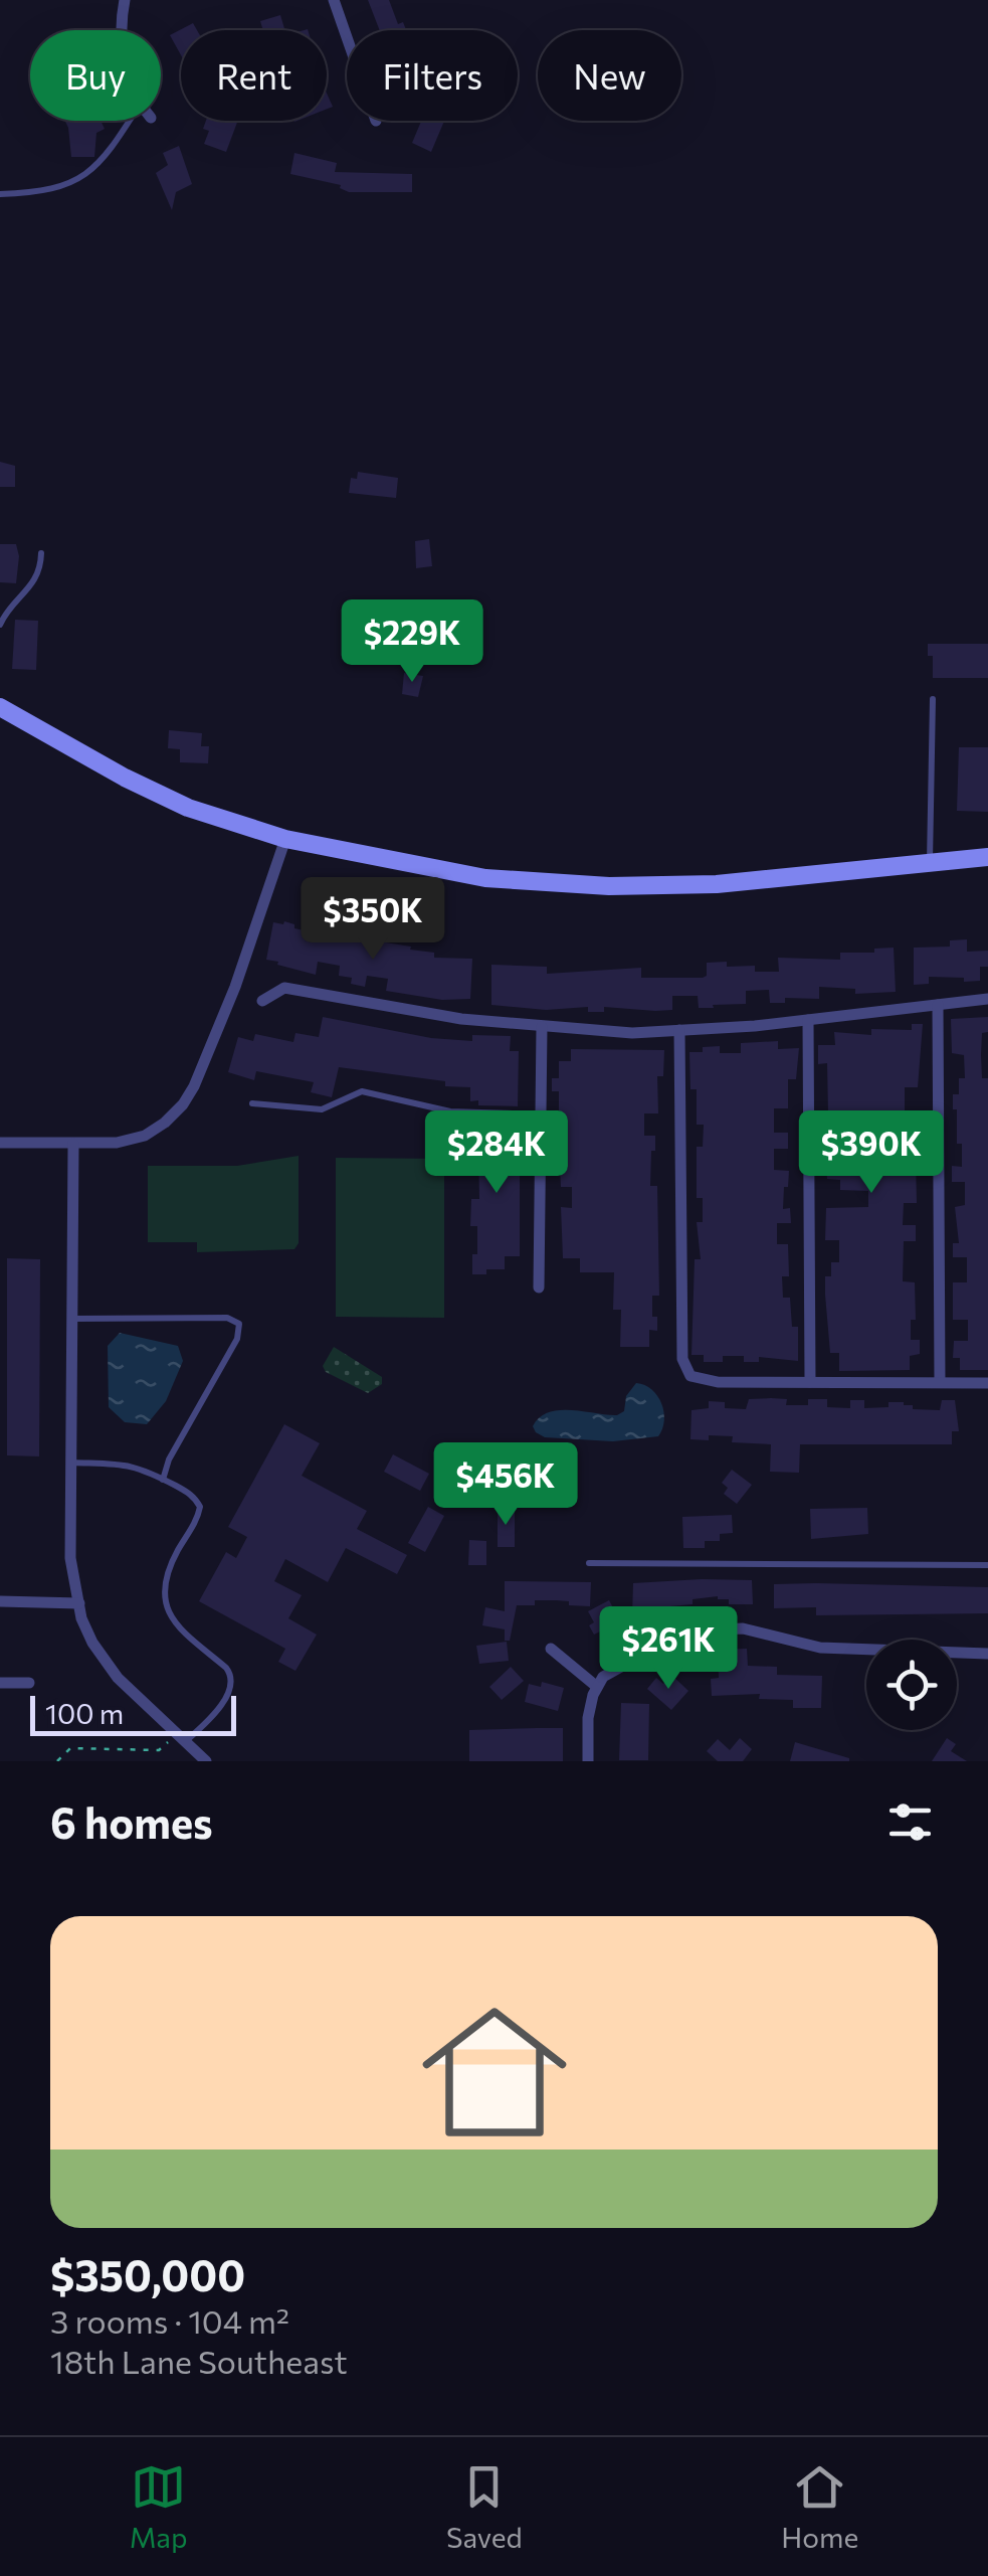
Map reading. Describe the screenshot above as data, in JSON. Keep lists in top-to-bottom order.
{
  "scale_bar": "100 m",
  "page": {
    "chip": [
      "Buy",
      "Rent",
      "Filters",
      "New"
    ],
    "price": [
      "$229K",
      "$350K",
      "$284K",
      "$390K",
      "$456K",
      "$261K"
    ],
    "scale": "100 m",
    "heading": "6 homes",
    "list": [
      {
        "name": "$350,000",
        "note": "3 rooms · 104 m² · 18th Lane Southeast"
      }
    ],
    "tabs": ["Map", "Saved", "Home"]
  }
}
